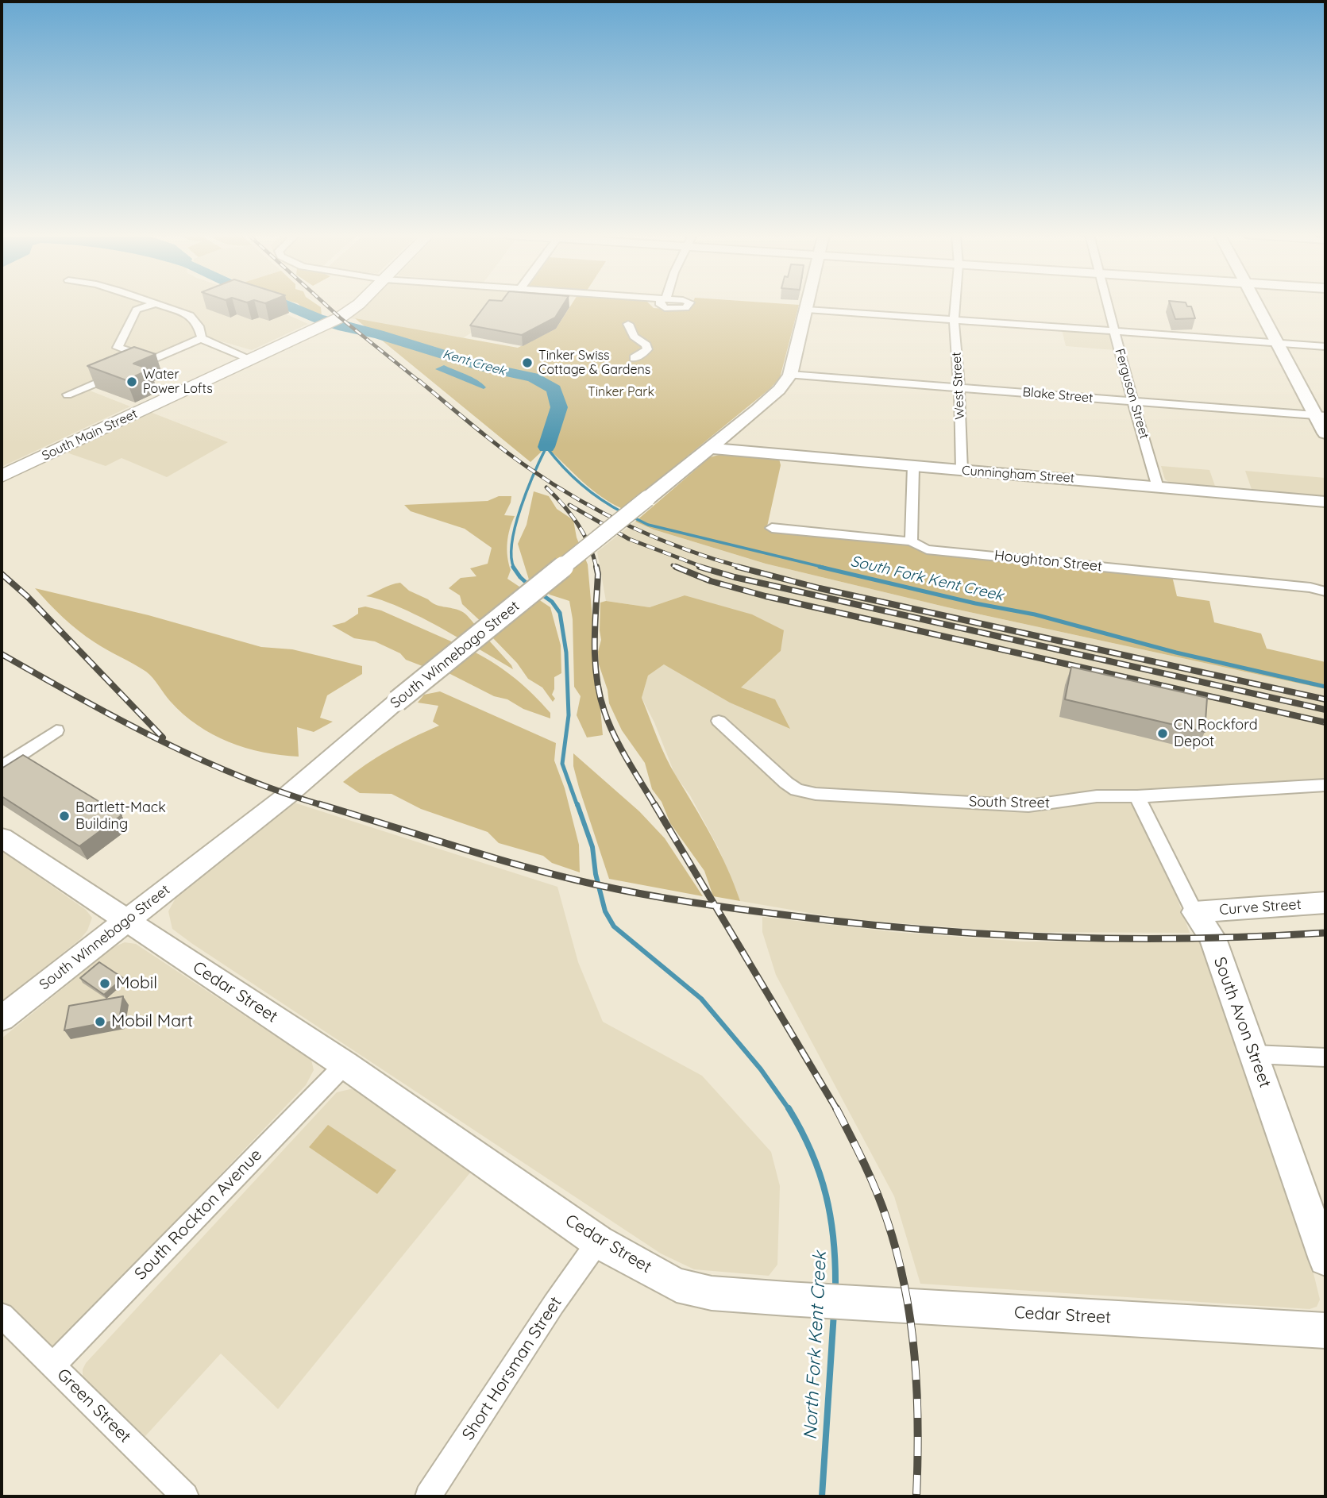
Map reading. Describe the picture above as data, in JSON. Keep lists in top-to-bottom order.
{
  "streets": {
    "main road": [
      "South Main Street",
      "Cunningham Street",
      "South Winnebago Street",
      "Curve Street",
      "Cedar Street",
      "South Avon Street"
    ],
    "street": [
      "West Street",
      "Ferguson Street",
      "Blake Street",
      "Houghton Street",
      "South Street",
      "South Rockton Avenue",
      "Short Horsman Street",
      "Green Street"
    ]
  },
  "crossings": [
    ["West Street", "Blake Street"],
    ["West Street", "Cunningham Street"],
    ["Ferguson Street", "Blake Street"],
    ["Ferguson Street", "Cunningham Street"],
    ["Blake Street", "South Winnebago Street"],
    ["Cunningham Street", "South Winnebago Street"],
    ["South Winnebago Street", "Cedar Street"],
    ["South Street", "South Avon Street"],
    ["Curve Street", "South Avon Street"],
    ["Cedar Street", "South Rockton Avenue"],
    ["Cedar Street", "Short Horsman Street"],
    ["South Rockton Avenue", "Green Street"]
  ],
  "water": ["Kent Creek", "South Fork Kent Creek", "North Fork Kent Creek"],
  "parks": ["Tinker Park"],
  "places": [
    "Tinker Swiss Cottage & Gardens",
    "Water Power Lofts",
    "CN Rockford Depot",
    "Bartlett-Mack Building",
    "Mobil",
    "Mobil Mart"
  ]
}
